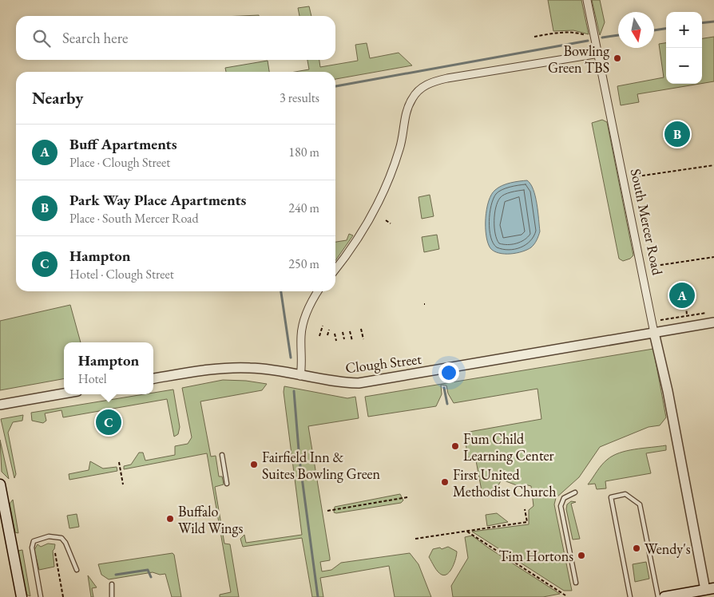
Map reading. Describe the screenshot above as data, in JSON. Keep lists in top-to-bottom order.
{
  "streets": {
    "street": ["South Mercer Road", "Clough Street"]
  },
  "crossings": [
    ["South Mercer Road", "Clough Street"]
  ],
  "places": [
    "Bowling Green TBS",
    "Fum Child Learning Center",
    "Fairfield Inn & Suites Bowling Green",
    "First United Methodist Church",
    "Buffalo Wild Wings",
    "Wendy's",
    "Tim Hortons"
  ],
  "north": "bottom",
  "page": {
    "map_buttons": ["+", "−"],
    "search": "Search here",
    "heading": ["Nearby", "3 results"],
    "pins": ["B", "A", "C"],
    "list": [
      {
        "mark": "A",
        "name": "Buff Apartments",
        "note": "Place · Clough Street",
        "value": "180 m"
      },
      {
        "mark": "B",
        "name": "Park Way Place Apartments",
        "note": "Place · South Mercer Road",
        "value": "240 m"
      },
      {
        "mark": "C",
        "name": "Hampton",
        "note": "Hotel · Clough Street",
        "value": "250 m"
      }
    ],
    "popup": ["Hampton", "Hotel"]
  }
}
